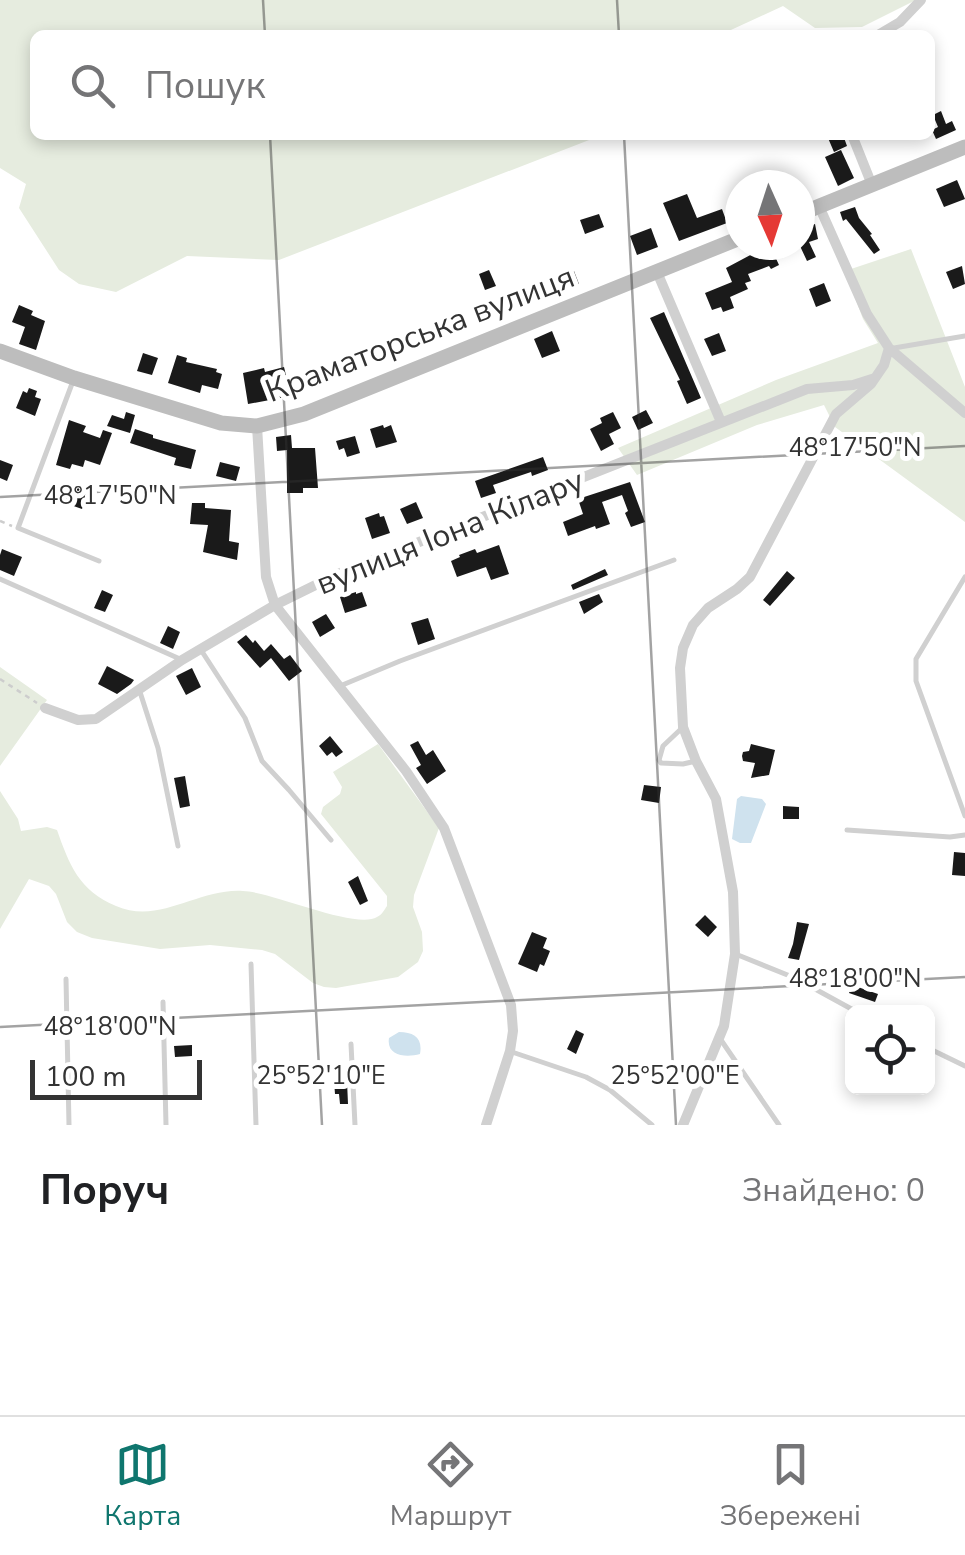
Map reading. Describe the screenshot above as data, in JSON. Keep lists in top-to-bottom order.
{
  "streets": {
    "street": ["Краматорська вулиця", "вулиця Іона Кілару"]
  },
  "scale_bar": "100 m",
  "north": "bottom",
  "page": {
    "search": "Пошук",
    "scale": "100 m",
    "heading": ["Поруч", "Знайдено: 0"],
    "nav": ["Карта", "Маршрут", "Збережені"]
  },
  "coordinates": [
    "48°17'50\"N",
    "48°18'00\"N",
    "25°52'10\"E",
    "25°52'00\"E"
  ]
}
